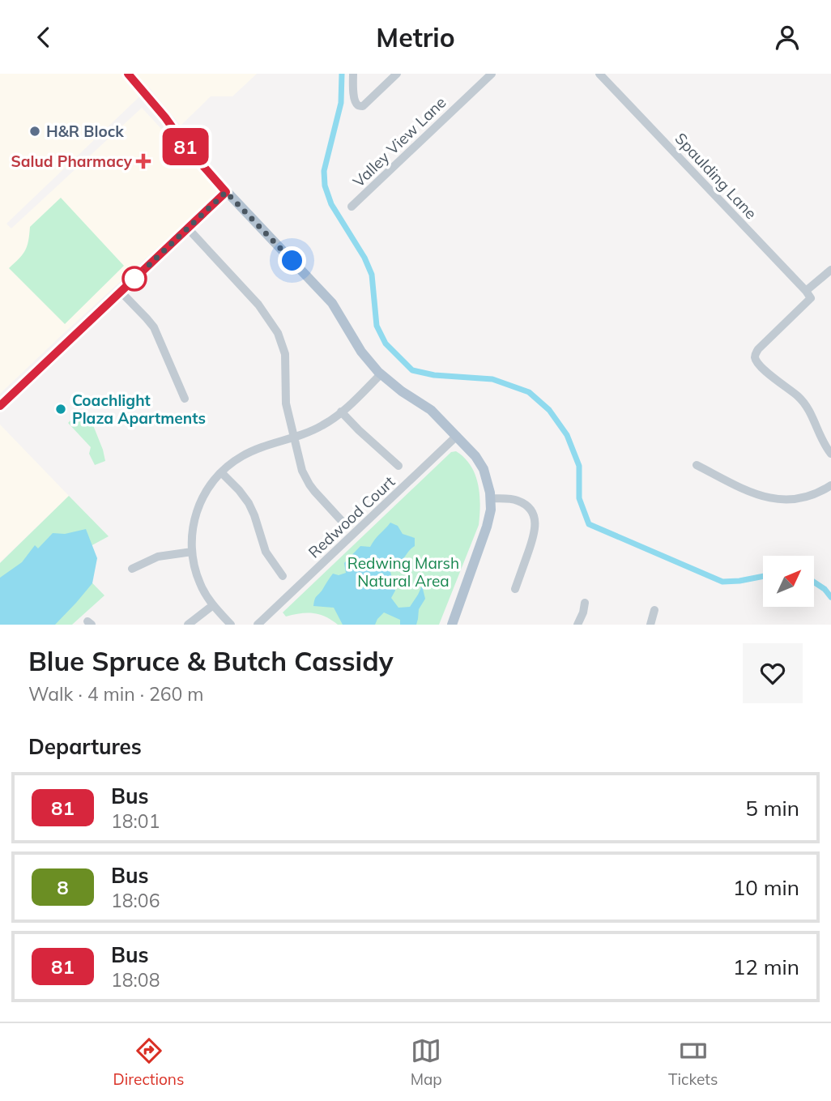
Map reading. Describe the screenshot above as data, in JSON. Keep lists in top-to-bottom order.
{
  "streets": {
    "street": ["Valley View Lane", "Spaulding Lane", "Redwood Court"]
  },
  "parks": ["Redwing Marsh Natural Area"],
  "places": {
    "other": ["H&R Block", "Coachlight Plaza Apartments"],
    "health": ["Salud Pharmacy"]
  },
  "lines": ["bus line 81"],
  "north": "top right",
  "page": {
    "header": "Metrio",
    "on_map": "81",
    "heading": [
      ["Blue Spruce & Butch Cassidy", "Walk · 4 min · 260 m"],
      "Departures"
    ],
    "list": [
      {
        "mark": "81",
        "name": "Bus",
        "note": "18:01",
        "value": "5 min"
      },
      {
        "mark": "8",
        "name": "Bus",
        "note": "18:06",
        "value": "10 min"
      },
      {
        "mark": "81",
        "name": "Bus",
        "note": "18:08",
        "value": "12 min"
      }
    ],
    "tabs": ["Directions", "Map", "Tickets"]
  }
}
